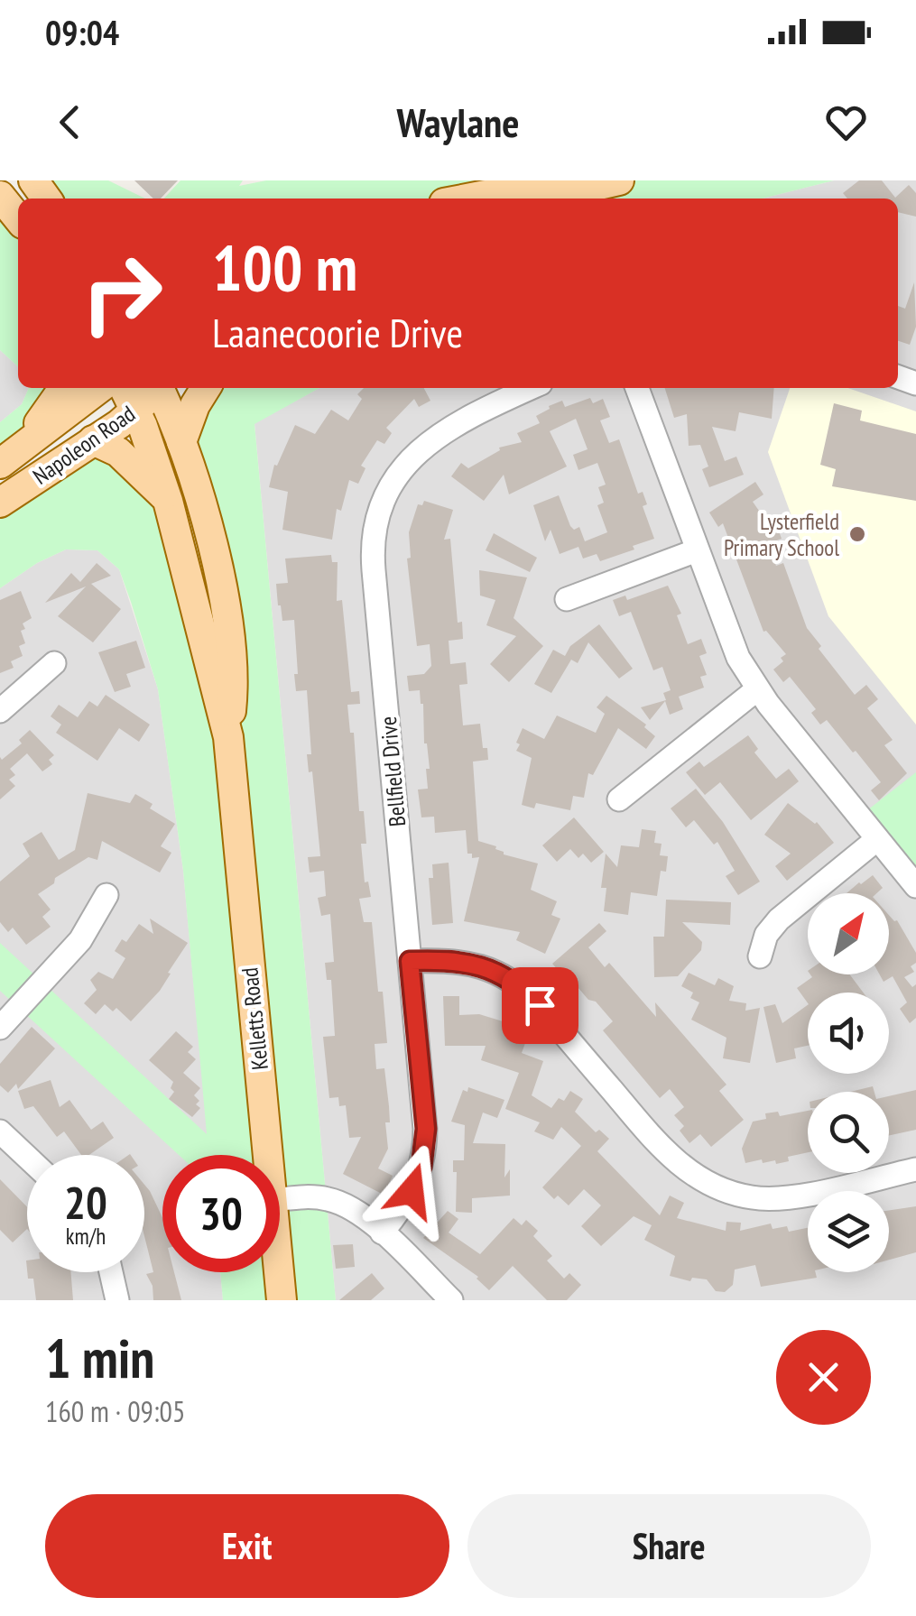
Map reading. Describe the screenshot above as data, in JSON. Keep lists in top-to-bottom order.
{
  "streets": {
    "main road": ["Napoleon Road", "Kelletts Road"],
    "street": ["Bellfield Drive"]
  },
  "crossings": [
    ["Napoleon Road", "Kelletts Road"]
  ],
  "places": ["Lysterfield Primary School"],
  "north": "top right",
  "page": {
    "status": "09:04",
    "header": "Waylane",
    "turn": ["100 m", "Laanecoorie Drive"],
    "speed": "20 km/h",
    "limit": "30",
    "heading": ["1 min", "160 m · 09:05"],
    "buttons": ["Exit", "Share"]
  }
}
